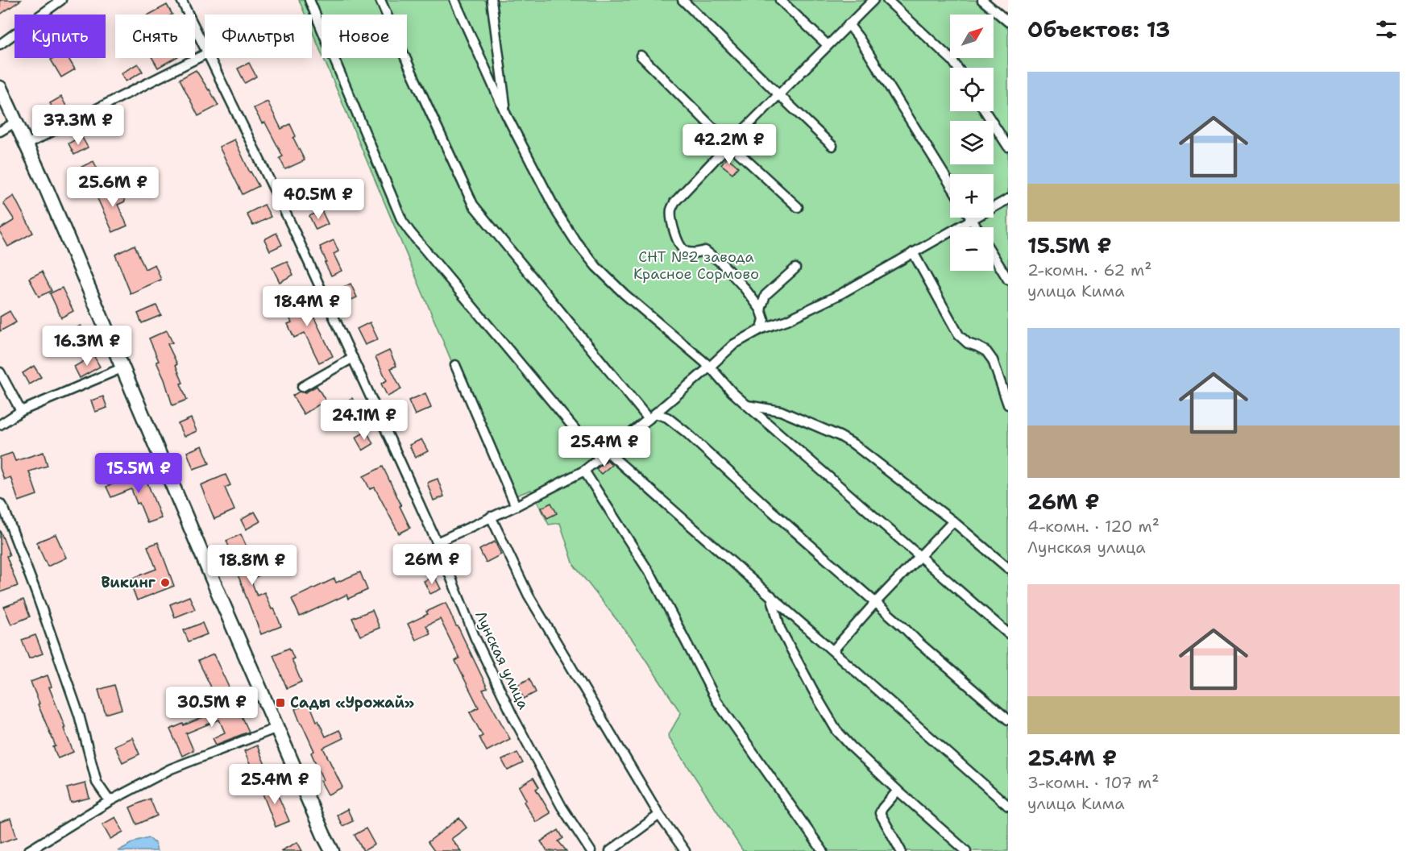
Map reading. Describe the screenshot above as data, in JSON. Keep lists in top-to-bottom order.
{
  "streets": {
    "street": ["Лунская улица"]
  },
  "parks": ["СНТ №2 завода Красное Сормово"],
  "places": {
    "other": ["Викинг"],
    "transit": ["Сады «Урожай»"]
  },
  "north": "top right",
  "page": {
    "heading": "Объектов: 13",
    "map_buttons": ["+", "−"],
    "chip": [
      "Купить",
      "Снять",
      "Фильтры",
      "Новое"
    ],
    "list": [
      {
        "name": "15.5M ₽",
        "note": "2-комн. · 62 m² · улица Кима"
      },
      {
        "name": "26M ₽",
        "note": "4-комн. · 120 m² · Лунская улица"
      },
      {
        "name": "25.4M ₽",
        "note": "3-комн. · 107 m² · улица Кима"
      }
    ],
    "price": [
      "37.3M ₽",
      "42.2M ₽",
      "25.6M ₽",
      "40.5M ₽",
      "18.4M ₽",
      "16.3M ₽",
      "24.1M ₽",
      "25.4M ₽",
      "15.5M ₽",
      "26M ₽",
      "18.8M ₽",
      "30.5M ₽",
      "25.4M ₽"
    ]
  }
}
